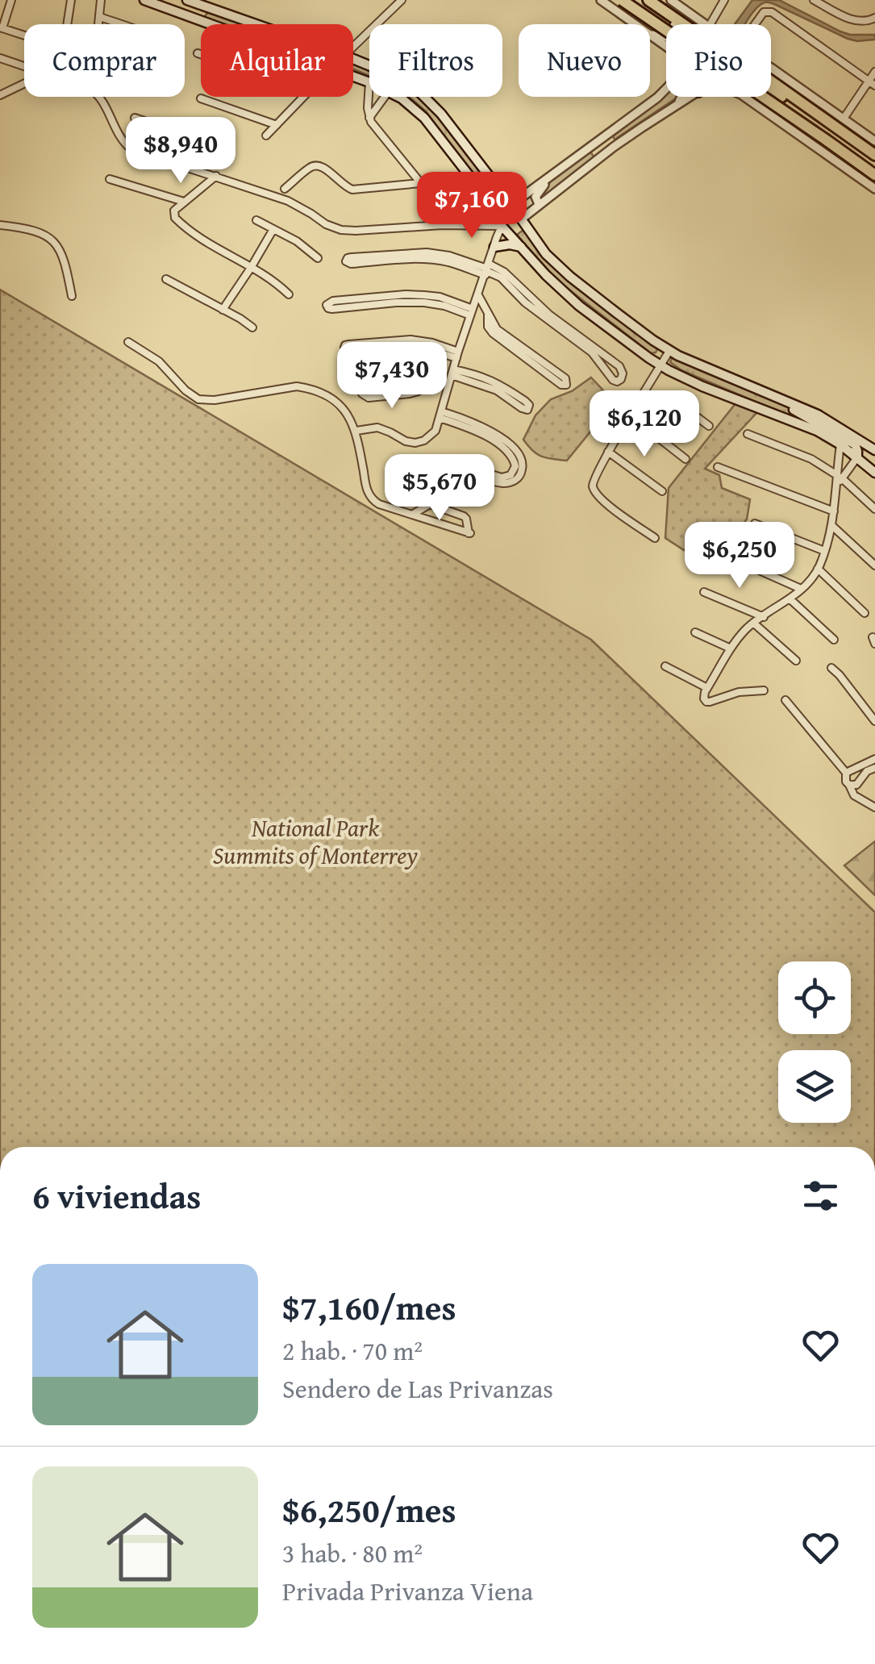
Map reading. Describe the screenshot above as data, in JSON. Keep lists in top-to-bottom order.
{
  "parks": ["National Park Summits of Monterrey"],
  "page": {
    "chip": [
      "Comprar",
      "Alquilar",
      "Filtros",
      "Nuevo",
      "Piso"
    ],
    "price": [
      "$8,940",
      "$7,160",
      "$7,430",
      "$6,120",
      "$5,670",
      "$6,250"
    ],
    "heading": "6 viviendas",
    "list": [
      {
        "name": "$7,160/mes",
        "note": "2 hab. · 70 m² · Sendero de Las Privanzas"
      },
      {
        "name": "$6,250/mes",
        "note": "3 hab. · 80 m² · Privada Privanza Viena"
      }
    ]
  }
}
